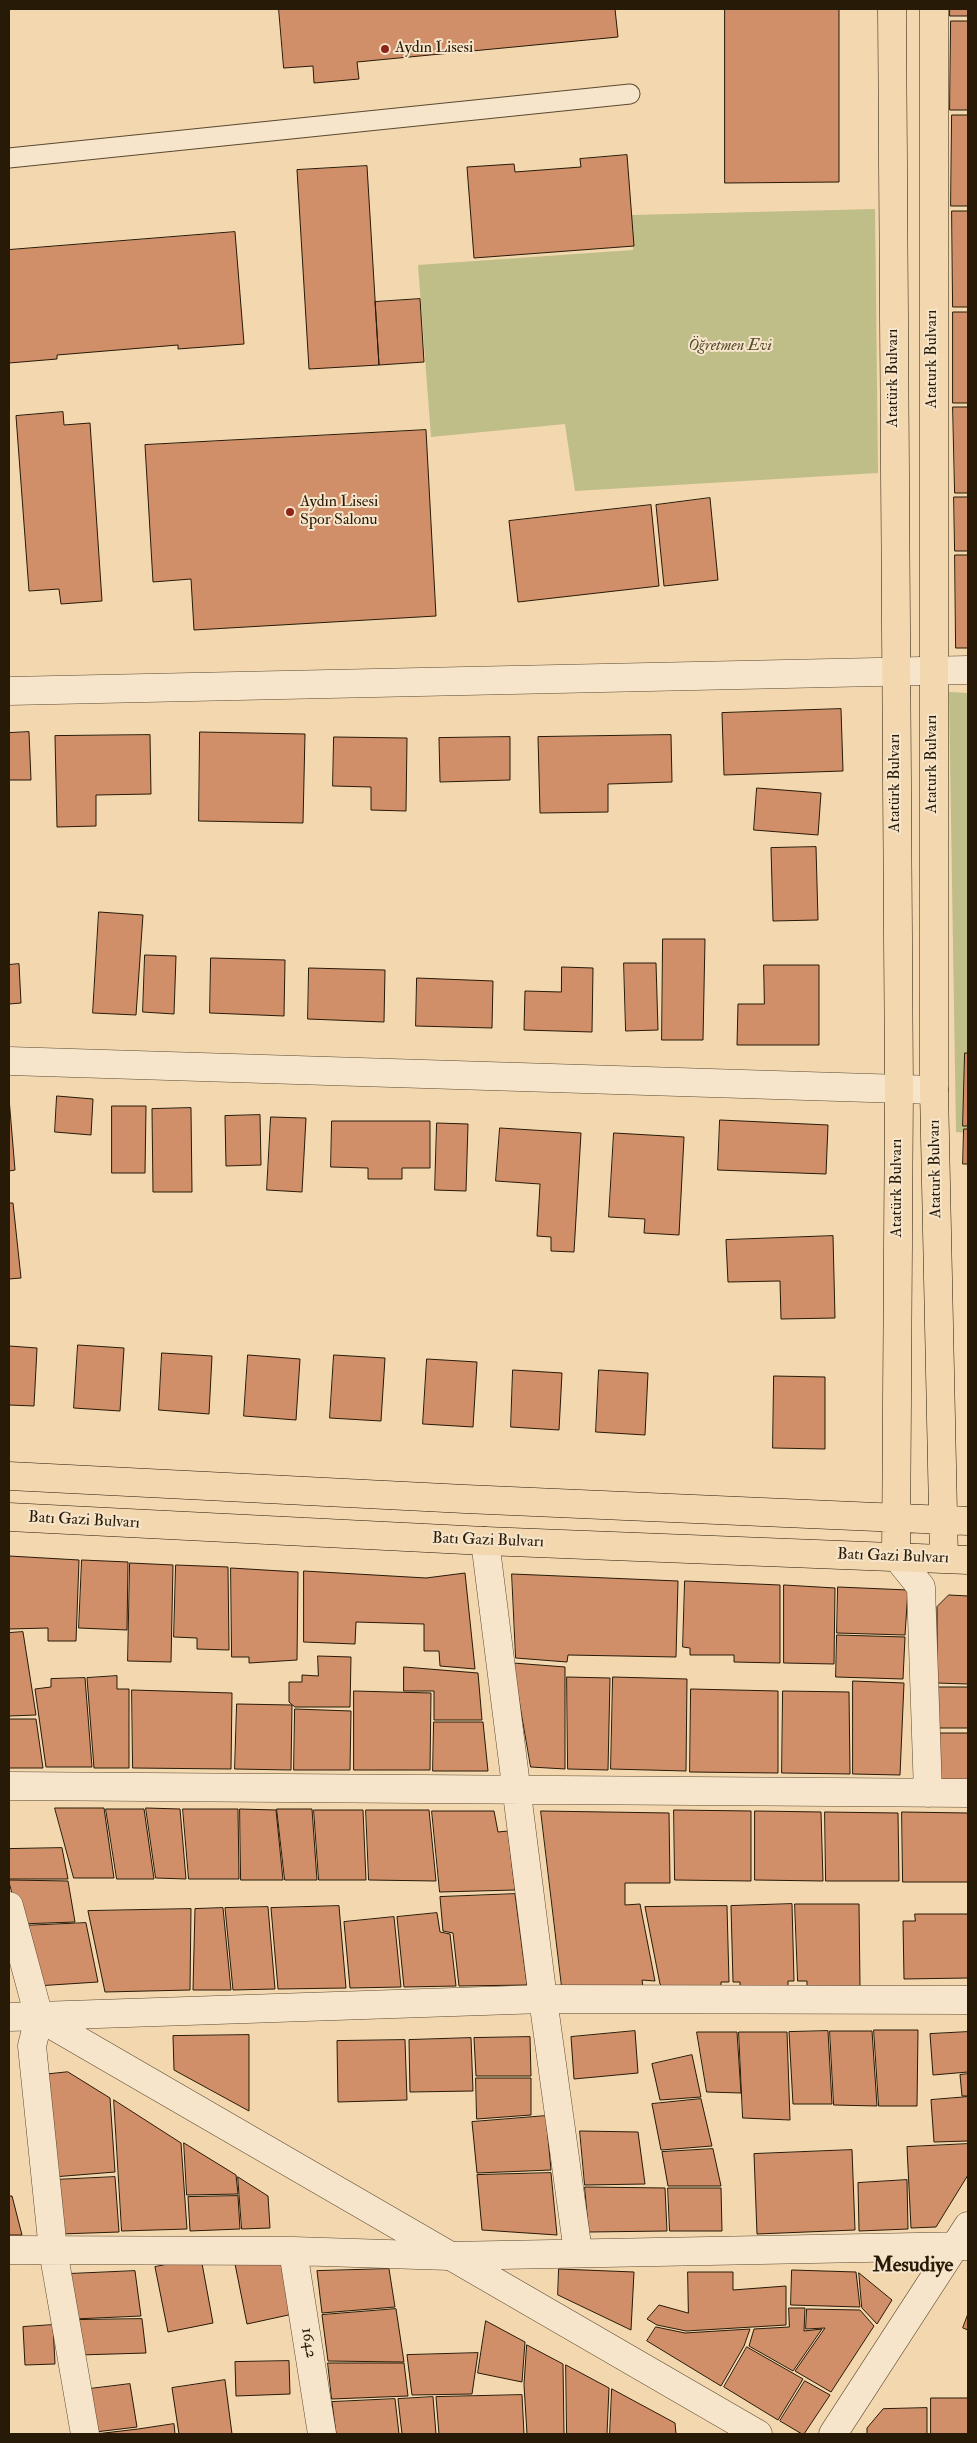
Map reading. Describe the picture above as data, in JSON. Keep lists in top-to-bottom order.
{
  "streets": {
    "main road": ["Ataturk Bulvarı", "Atatürk Bulvarı", "Batı Gazi Bulvarı"],
    "street": ["1642"]
  },
  "crossings": [
    ["Ataturk Bulvarı", "Batı Gazi Bulvarı"],
    ["Atatürk Bulvarı", "Batı Gazi Bulvarı"]
  ],
  "districts": ["Mesudiye"],
  "parks": ["Öğretmen Evi"],
  "places": ["Aydın Lisesi", "Aydın Lisesi Spor Salonu"]
}
